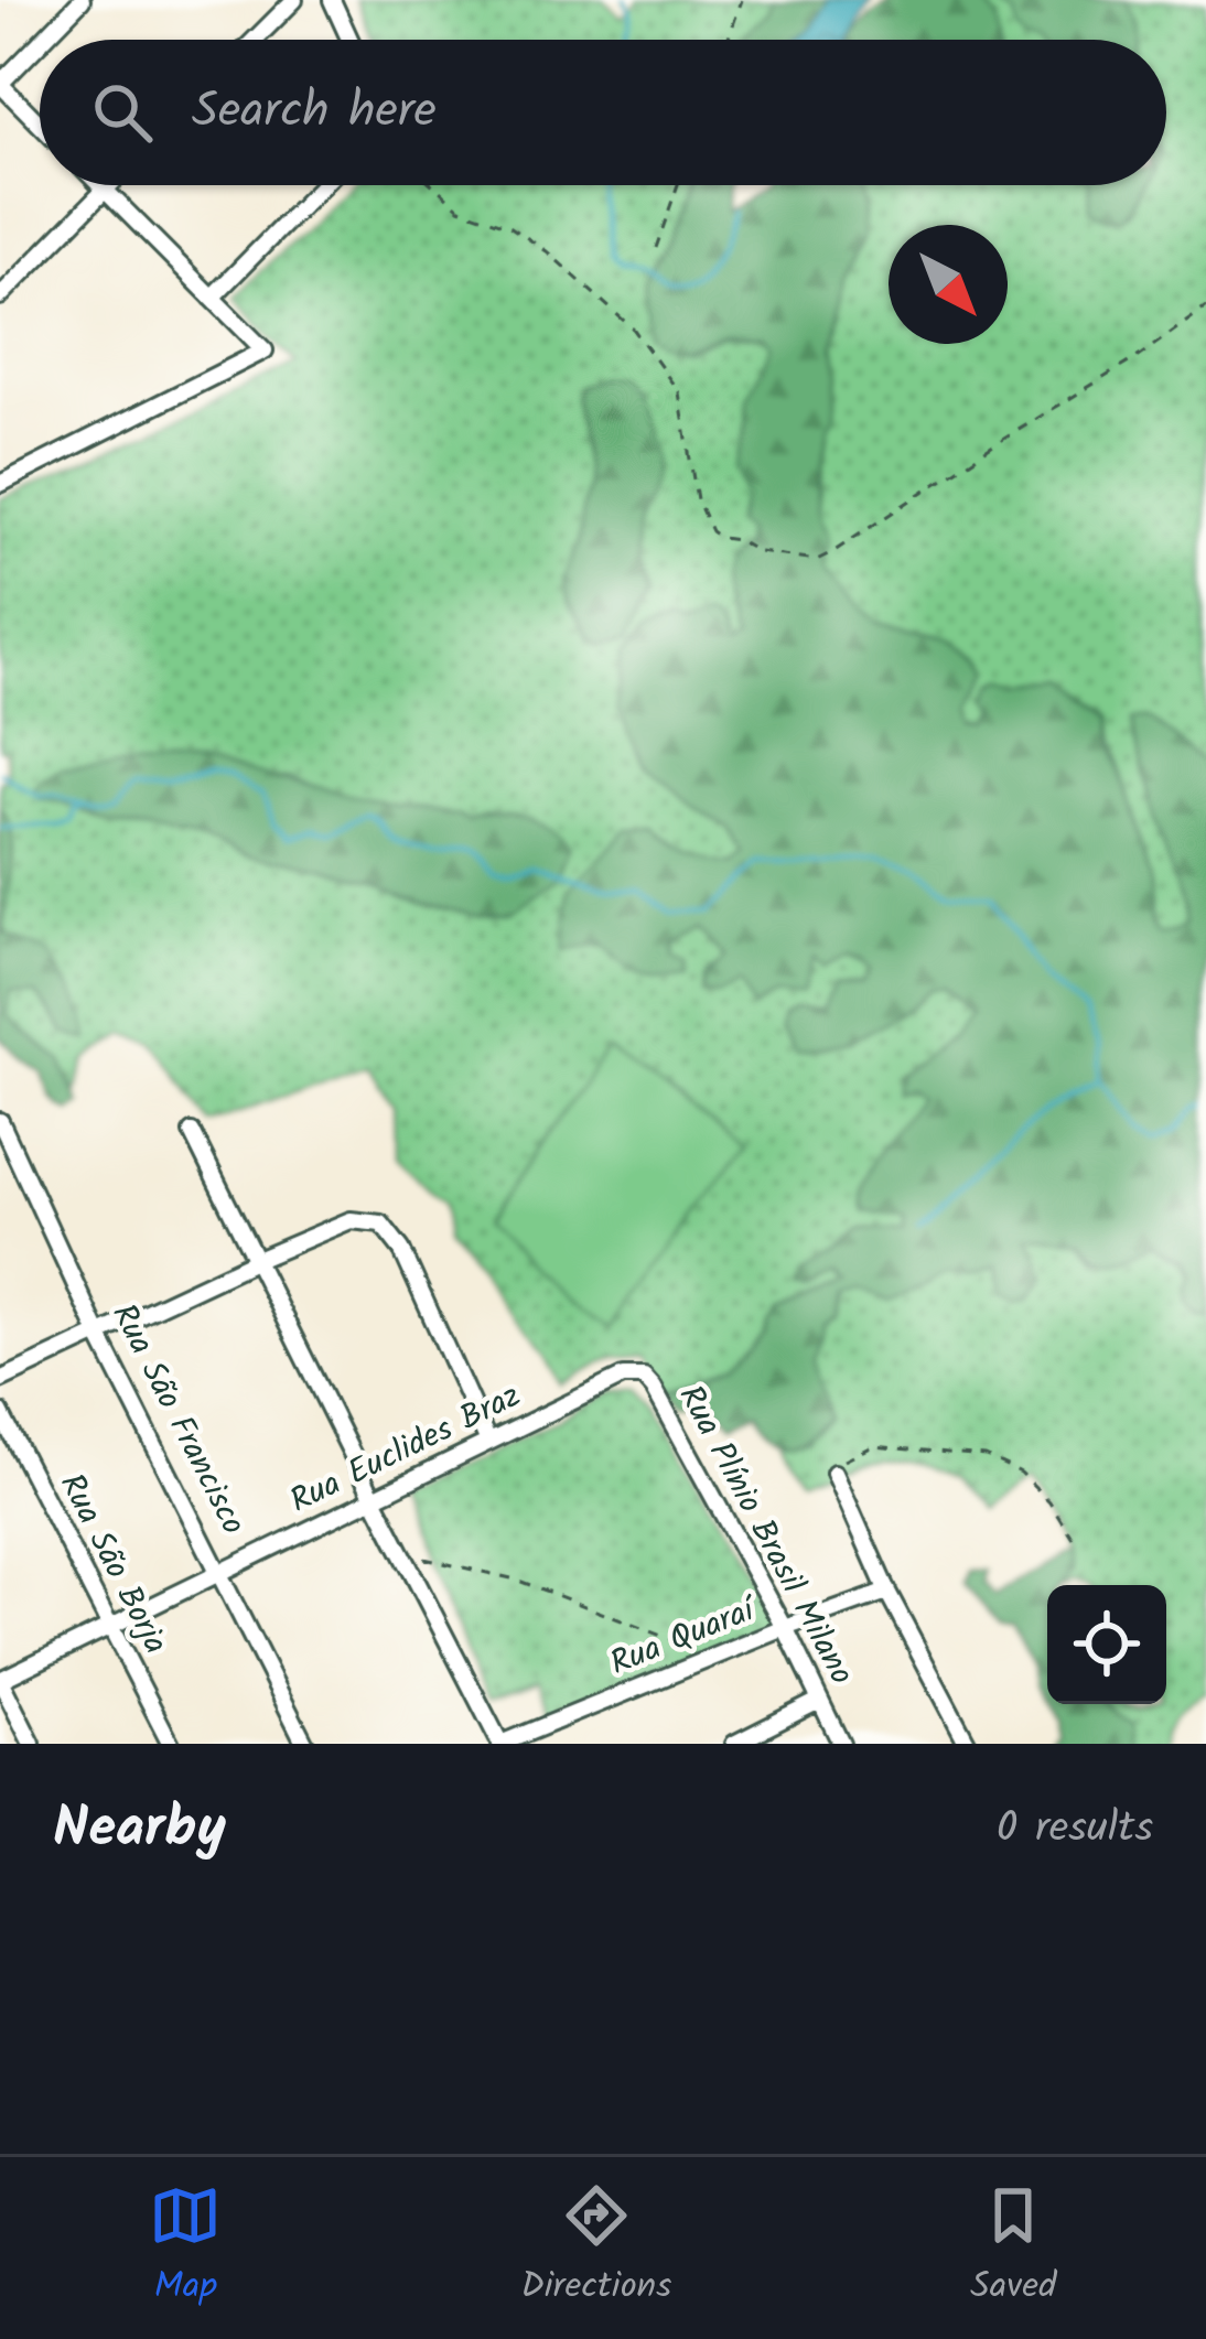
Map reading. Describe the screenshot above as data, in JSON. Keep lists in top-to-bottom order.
{
  "streets": {
    "street": [
      "Rua São Francisco",
      "Rua Euclides Braz",
      "Rua Plínio Brasil Milano",
      "Rua São Borja",
      "Rua Quaraí"
    ]
  },
  "crossings": [
    ["Rua São Francisco", "Rua Euclides Braz"],
    ["Rua Euclides Braz", "Rua Plínio Brasil Milano"],
    ["Rua Euclides Braz", "Rua São Borja"],
    ["Rua Plínio Brasil Milano", "Rua Quaraí"]
  ],
  "north": "bottom right",
  "page": {
    "search": "Search here",
    "heading": ["Nearby", "0 results"],
    "nav": ["Map", "Directions", "Saved"]
  }
}
